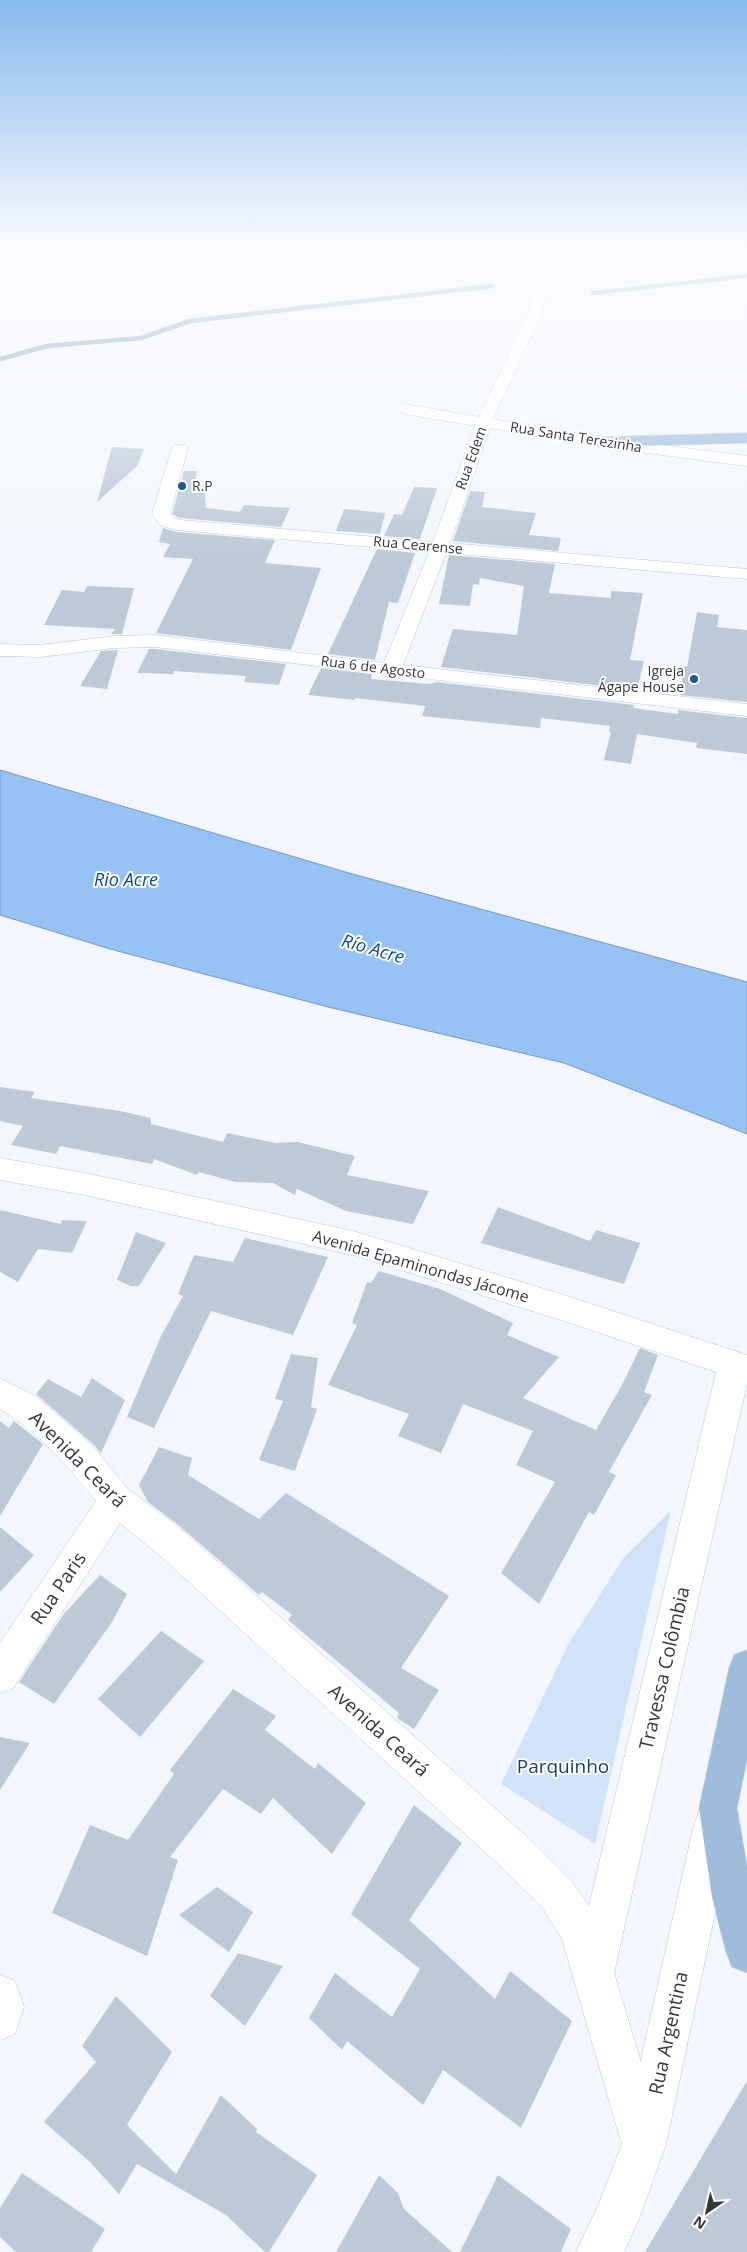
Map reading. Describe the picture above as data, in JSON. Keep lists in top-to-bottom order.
{
  "streets": {
    "street": [
      "Rua Santa Terezinha",
      "Rua Edem",
      "Rua Cearense",
      "Rua 6 de Agosto",
      "Avenida Epaminondas Jácome",
      "Avenida Ceará",
      "Rua Paris",
      "Travessa Colômbia",
      "Rua Argentina"
    ]
  },
  "crossings": [
    ["Rua Santa Terezinha", "Rua Edem"],
    ["Rua Edem", "Rua Cearense"],
    ["Rua Edem", "Rua 6 de Agosto"],
    ["Avenida Epaminondas Jácome", "Travessa Colômbia"],
    ["Avenida Ceará", "Rua Paris"],
    ["Avenida Ceará", "Travessa Colômbia"],
    ["Avenida Ceará", "Rua Argentina"]
  ],
  "water": ["Rio Acre", "Río Acre"],
  "parks": ["Parquinho"],
  "places": ["R.P", "Igreja Ágape House"],
  "north": "bottom left"
}
